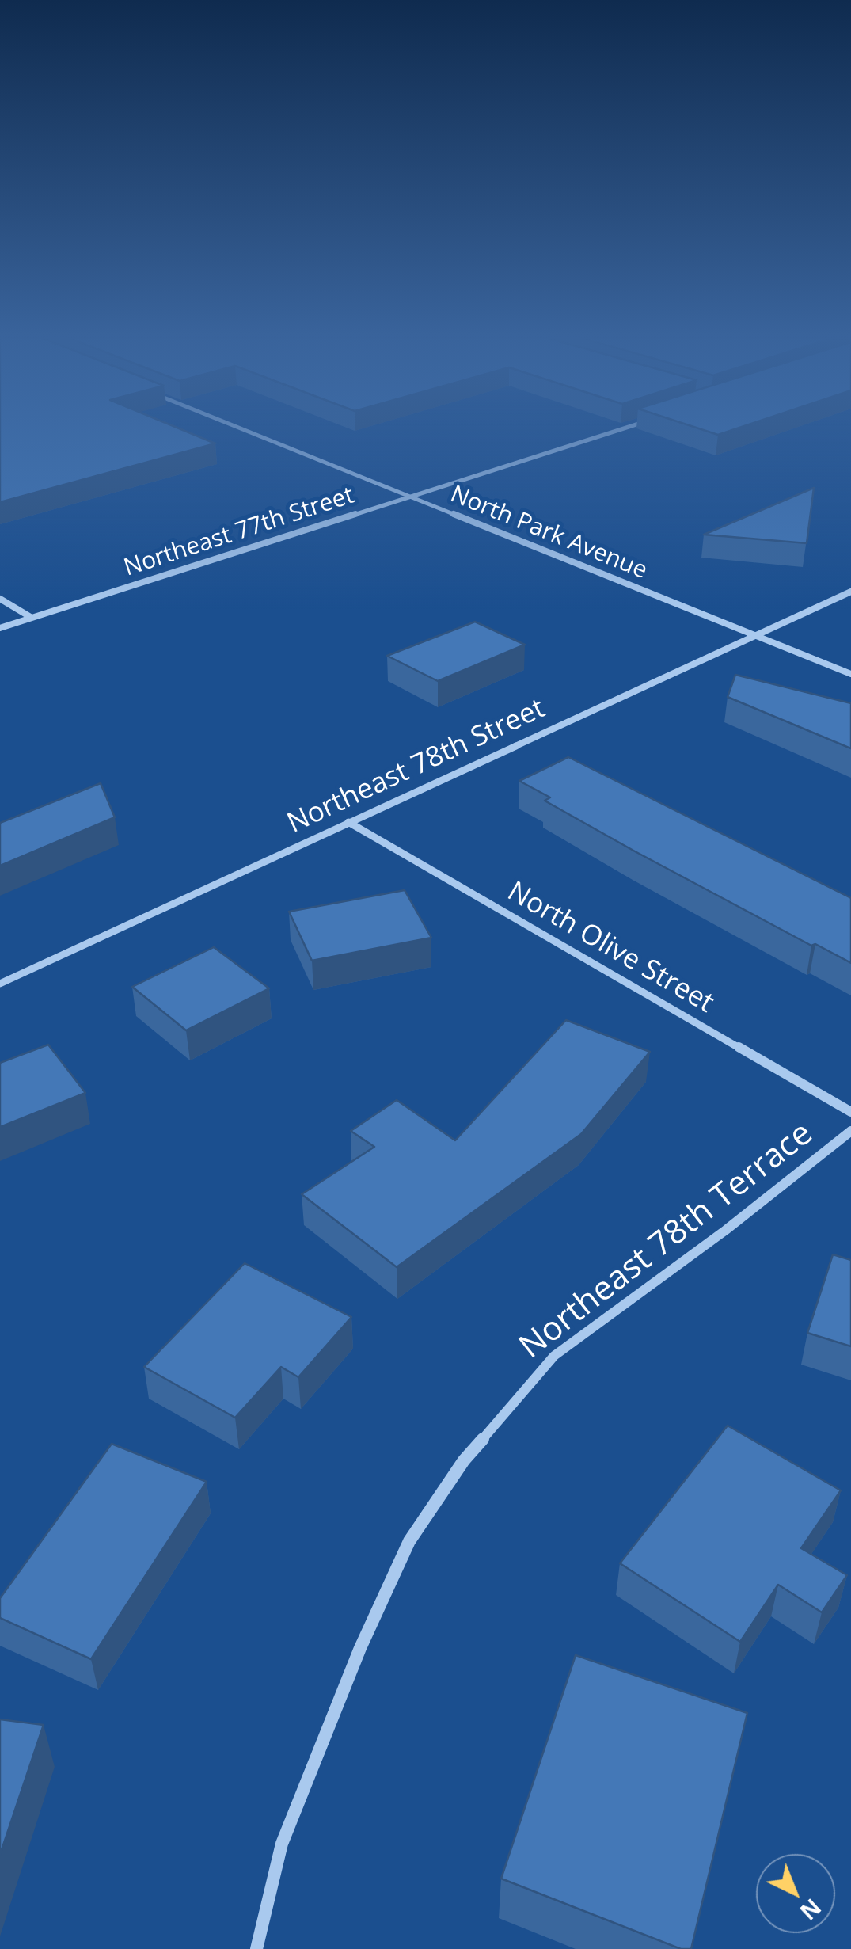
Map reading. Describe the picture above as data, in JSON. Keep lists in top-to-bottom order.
{
  "streets": {
    "street": [
      "Northeast 77th Street",
      "North Park Avenue",
      "Northeast 78th Street",
      "North Olive Street",
      "Northeast 78th Terrace"
    ]
  },
  "crossings": [
    ["Northeast 77th Street", "North Park Avenue"],
    ["North Park Avenue", "Northeast 78th Street"],
    ["Northeast 78th Street", "North Olive Street"]
  ],
  "north": "bottom right"
}
